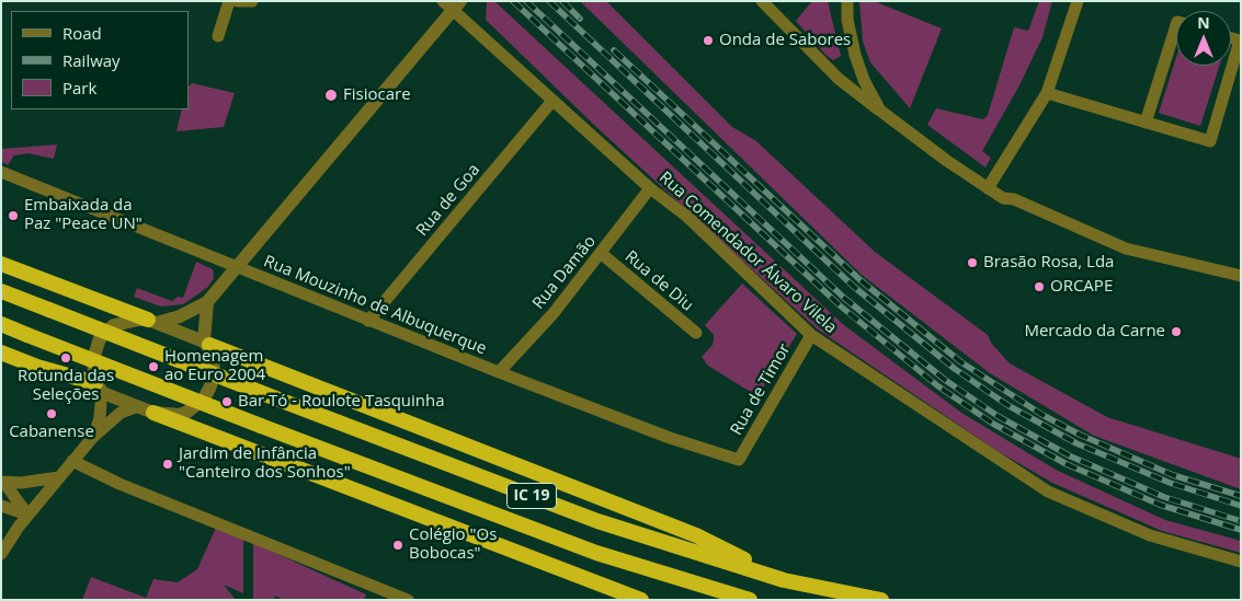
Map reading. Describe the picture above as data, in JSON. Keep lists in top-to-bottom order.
{
  "streets": {
    "highway": ["IC 19"],
    "street": [
      "Rua de Goa",
      "Rua Comendador Álvaro Vilela",
      "Rua Damão",
      "Rua de Diu",
      "Rua Mouzinho de Albuquerque",
      "Rua de Timor"
    ]
  },
  "crossings": [
    ["Rua de Goa", "Rua Comendador Álvaro Vilela"],
    ["Rua de Goa", "Rua Mouzinho de Albuquerque"],
    ["Rua Comendador Álvaro Vilela", "Rua Damão"],
    ["Rua Comendador Álvaro Vilela", "Rua de Timor"],
    ["Rua Damão", "Rua de Diu"],
    ["Rua Damão", "Rua Mouzinho de Albuquerque"],
    ["Rua Mouzinho de Albuquerque", "Rua de Timor"]
  ],
  "places": [
    "Onda de Sabores",
    "Fisiocare",
    "Embaixada da Paz \"Peace UN\"",
    "Brasão Rosa, Lda",
    "ORCAPE",
    "Mercado da Carne",
    "Rotunda das Seleções",
    "Homenagem ao Euro 2004",
    "Bar Tó - Roulote Tasquinha",
    "Cabanense",
    "Jardim de Infância \"Canteiro dos Sonhos\"",
    "Colégio \"Os Bobocas\""
  ],
  "legend": ["Road", "Railway", "Park"],
  "north": "top"
}
